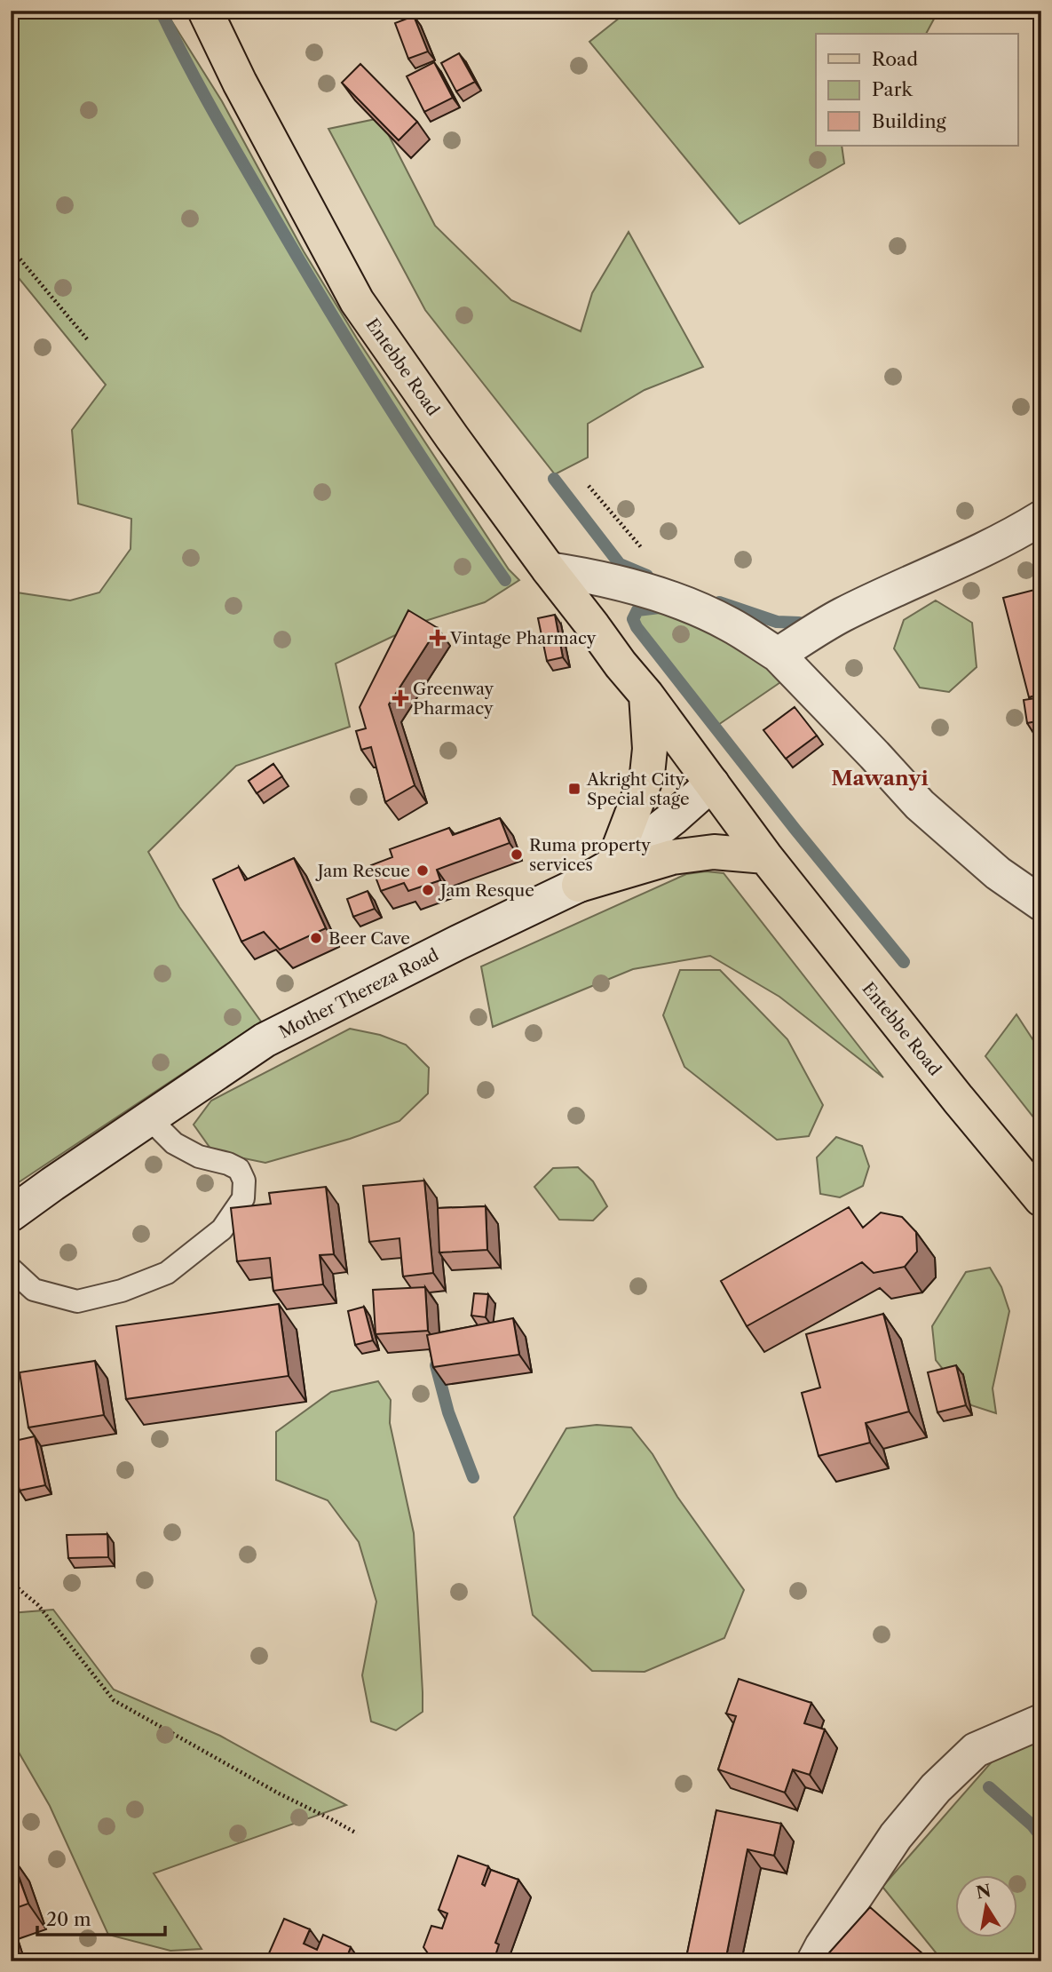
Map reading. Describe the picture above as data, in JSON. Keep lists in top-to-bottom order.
{
  "streets": {
    "main road": ["Entebbe Road"],
    "street": ["Mother Thereza Road"]
  },
  "crossings": [
    ["Entebbe Road", "Mother Thereza Road"]
  ],
  "districts": ["Mawanyi"],
  "places": {
    "health": ["Vintage Pharmacy", "Greenway Pharmacy"],
    "transit": ["Akright City Special stage"],
    "other": [
      "Ruma property services",
      "Jam Rescue",
      "Jam Resque",
      "Beer Cave"
    ]
  },
  "legend": ["Road", "Park", "Building"],
  "scale_bar": "20 m",
  "north": "top"
}
